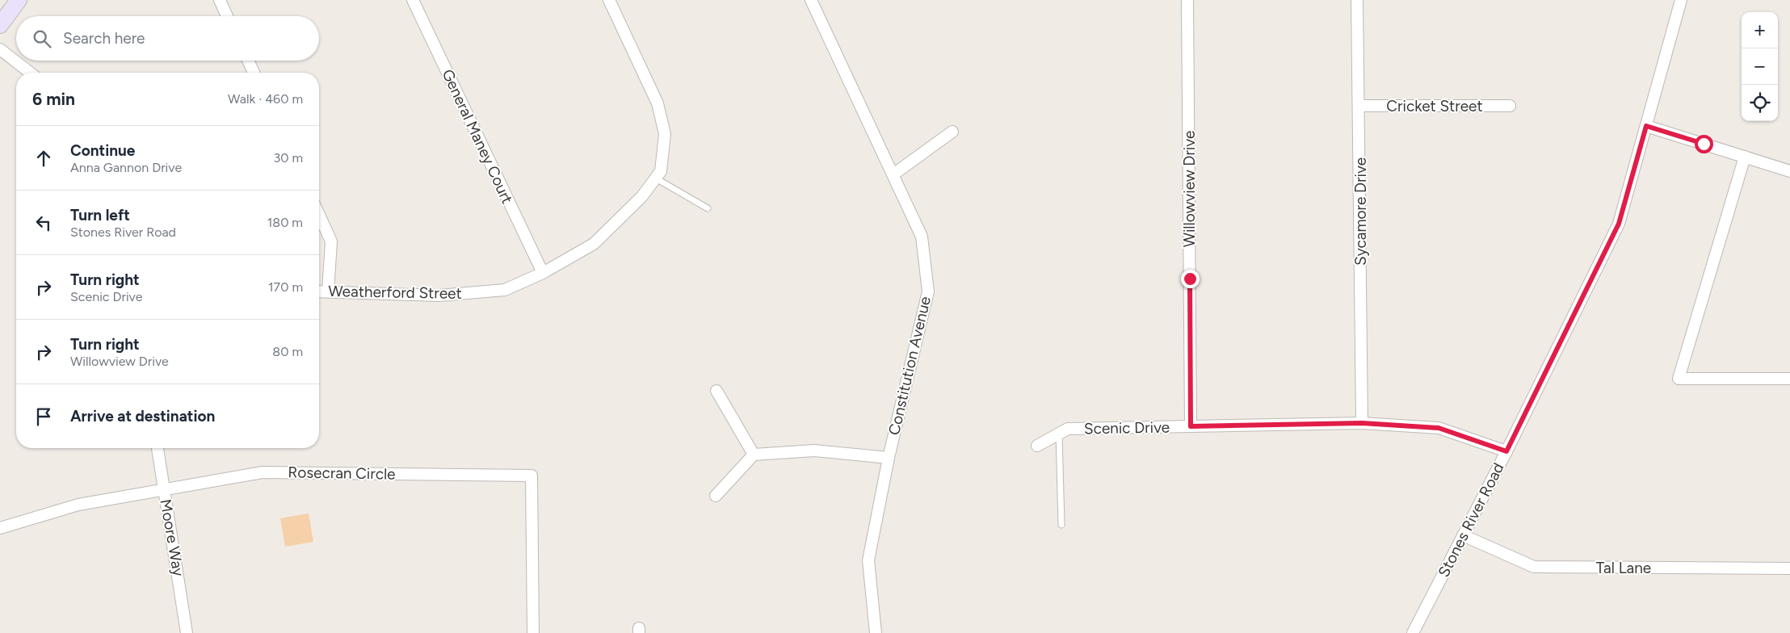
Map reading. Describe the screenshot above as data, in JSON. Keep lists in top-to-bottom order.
{
  "streets": {
    "street": [
      "Cricket Street",
      "General Maney Court",
      "Willowview Drive",
      "Sycamore Drive",
      "Weatherford Street",
      "Constitution Avenue",
      "Scenic Drive",
      "Rosecran Circle",
      "Stones River Road",
      "Moore Way",
      "Tal Lane"
    ]
  },
  "crossings": [
    ["Cricket Street", "Sycamore Drive"],
    ["General Maney Court", "Weatherford Street"],
    ["Willowview Drive", "Scenic Drive"],
    ["Sycamore Drive", "Scenic Drive"],
    ["Scenic Drive", "Stones River Road"],
    ["Rosecran Circle", "Moore Way"],
    ["Stones River Road", "Tal Lane"]
  ],
  "page": {
    "map_buttons": ["+", "−"],
    "search": "Search here",
    "heading": ["6 min", "Walk · 460 m"],
    "list": [
      ["Continue", "Anna Gannon Drive", "30 m"],
      ["Turn left", "Stones River Road", "180 m"],
      ["Turn right", "Scenic Drive", "170 m"],
      ["Turn right", "Willowview Drive", "80 m"],
      "Arrive at destination"
    ]
  }
}
